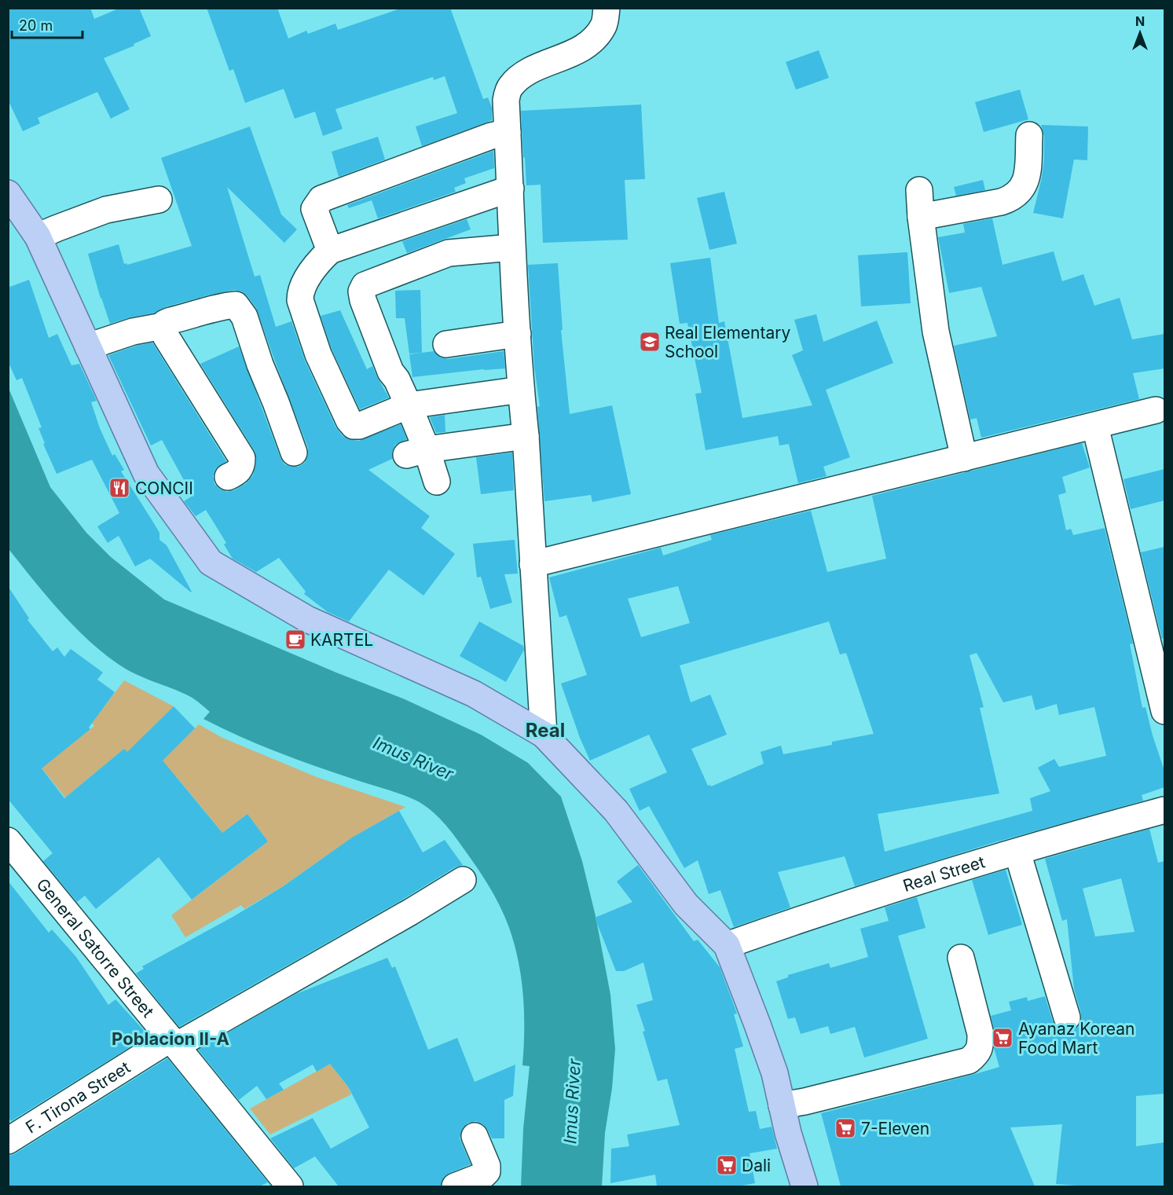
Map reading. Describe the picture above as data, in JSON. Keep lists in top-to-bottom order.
{
  "streets": {
    "street": ["Real Street", "General Satorre Street", "F. Tirona Street"]
  },
  "crossings": [
    ["General Satorre Street", "F. Tirona Street"]
  ],
  "districts": ["Real", "Poblacion II-A"],
  "water": ["Imus River"],
  "places": {
    "school or university": ["Real Elementary School"],
    "restaurant": ["CONCII"],
    "cafe": ["KARTEL"],
    "supermarket": ["Ayanaz Korean Food Mart", "7-Eleven", "Dali"]
  },
  "scale_bar": "20 m",
  "north": "top"
}
